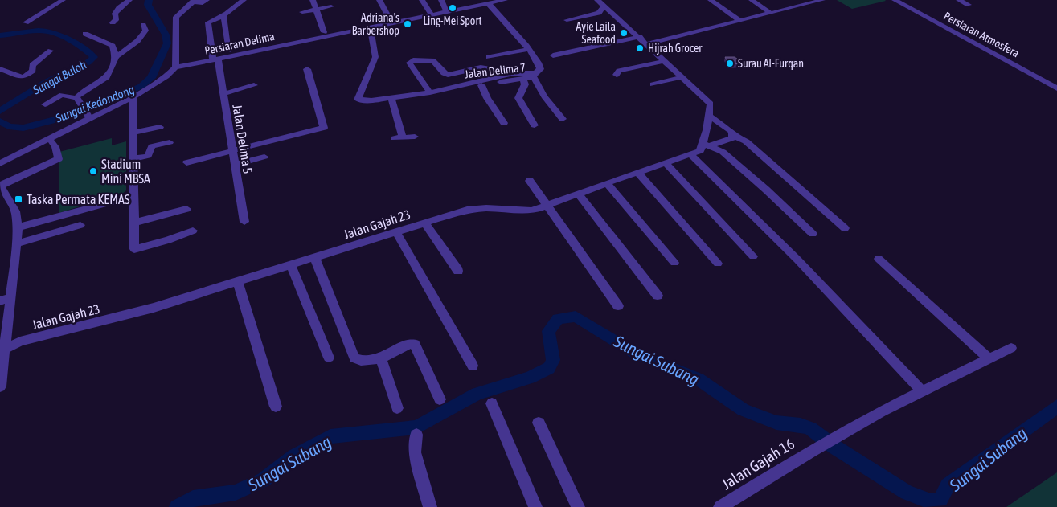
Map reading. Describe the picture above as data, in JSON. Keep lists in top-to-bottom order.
{
  "streets": {
    "street": [
      "Persiaran Atmosfera",
      "Persiaran Delima",
      "Jalan Delima 7",
      "Jalan Delima 5",
      "Jalan Gajah 23",
      "Jalan Gajah 16"
    ]
  },
  "crossings": [
    ["Persiaran Delima", "Jalan Delima 7"],
    ["Persiaran Delima", "Jalan Delima 5"]
  ],
  "water": ["Sungai Buloh", "Sungai Kedondong", "Sungai Subang"],
  "places": {
    "other": [
      "Ling-Mei Sport",
      "Adriana's Barbershop",
      "Ayie Laila Seafood",
      "Hijrah Grocer",
      "Surau Al-Furqan",
      "Stadium Mini MBSA"
    ],
    "transit": ["Taska Permata KEMAS"]
  }
}
